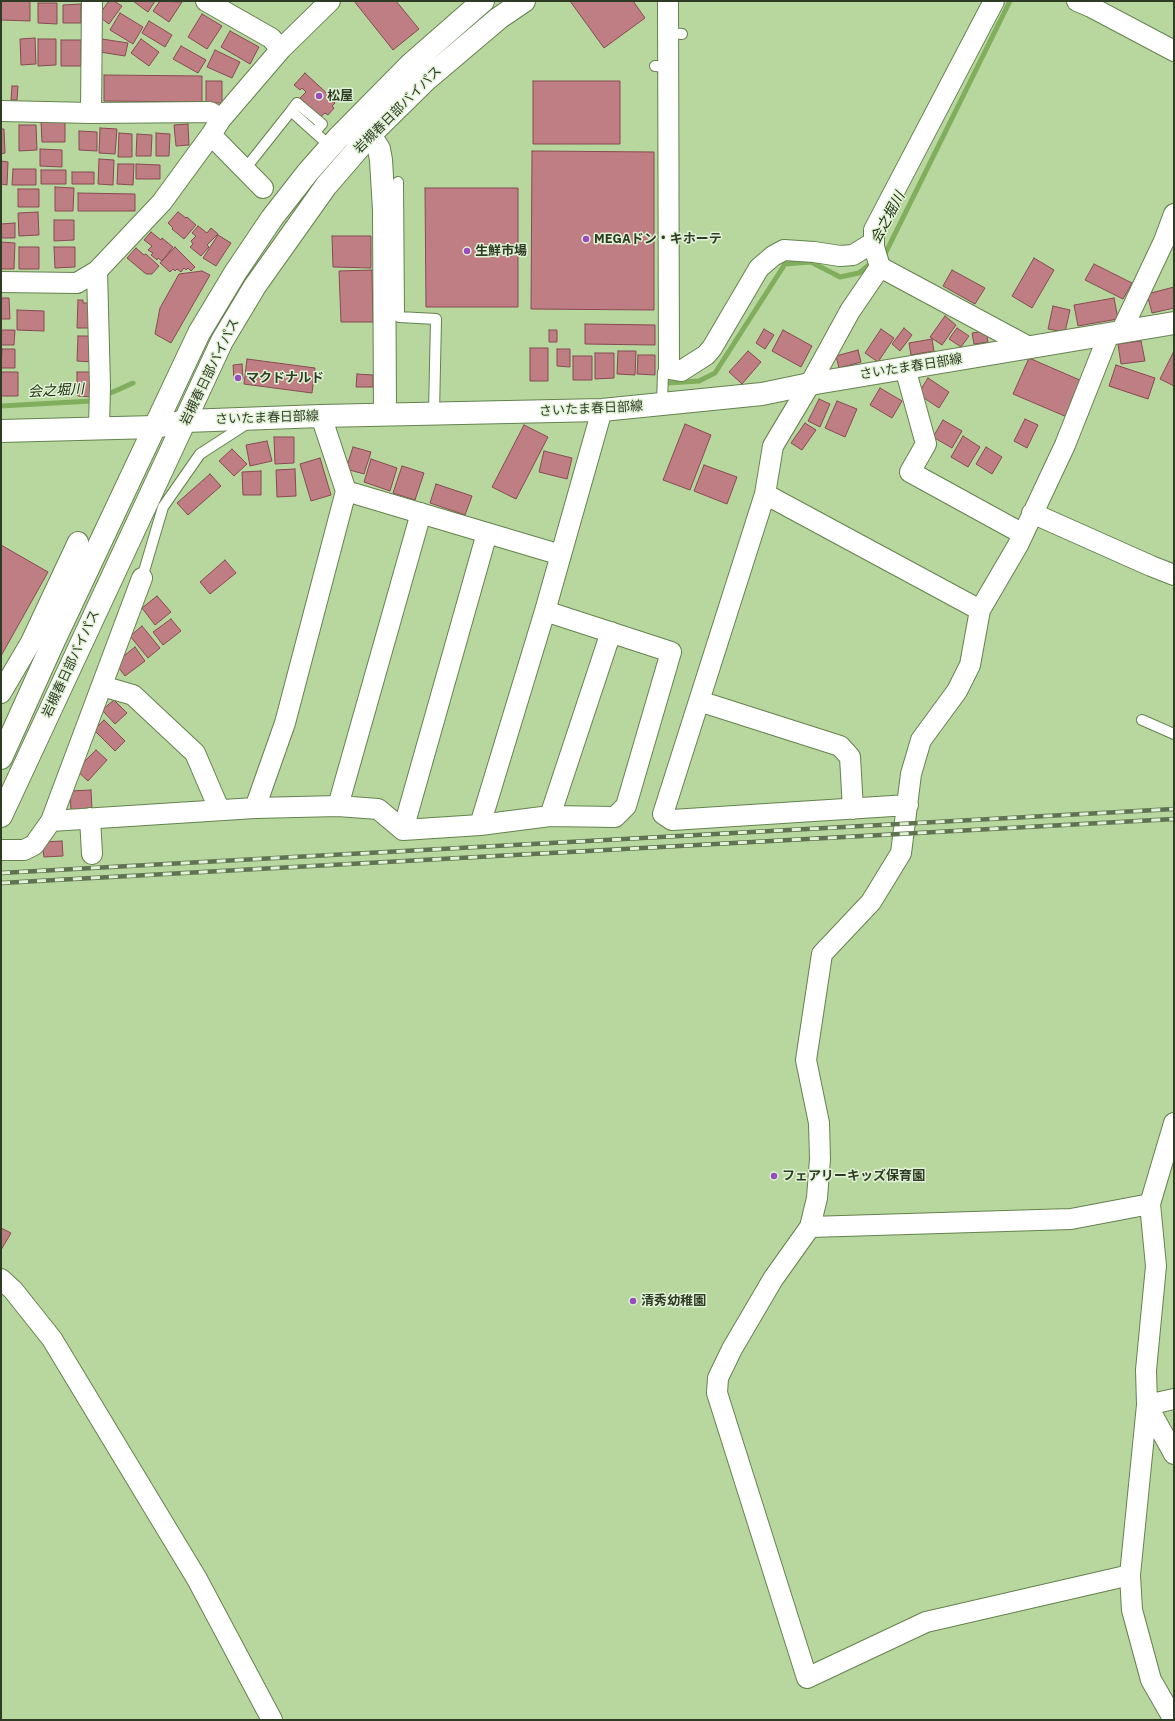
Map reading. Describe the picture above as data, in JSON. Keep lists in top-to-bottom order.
{
  "streets": {
    "main road": ["岩槻春日部バイパス", "さいたま春日部線"]
  },
  "crossings": [
    ["岩槻春日部バイパス", "さいたま春日部線"]
  ],
  "water": ["会之堀川"],
  "places": [
    "松屋",
    "MEGAドン・キホーテ",
    "生鮮市場",
    "マクドナルド",
    "フェアリーキッズ保育園",
    "清秀幼稚園"
  ]
}
